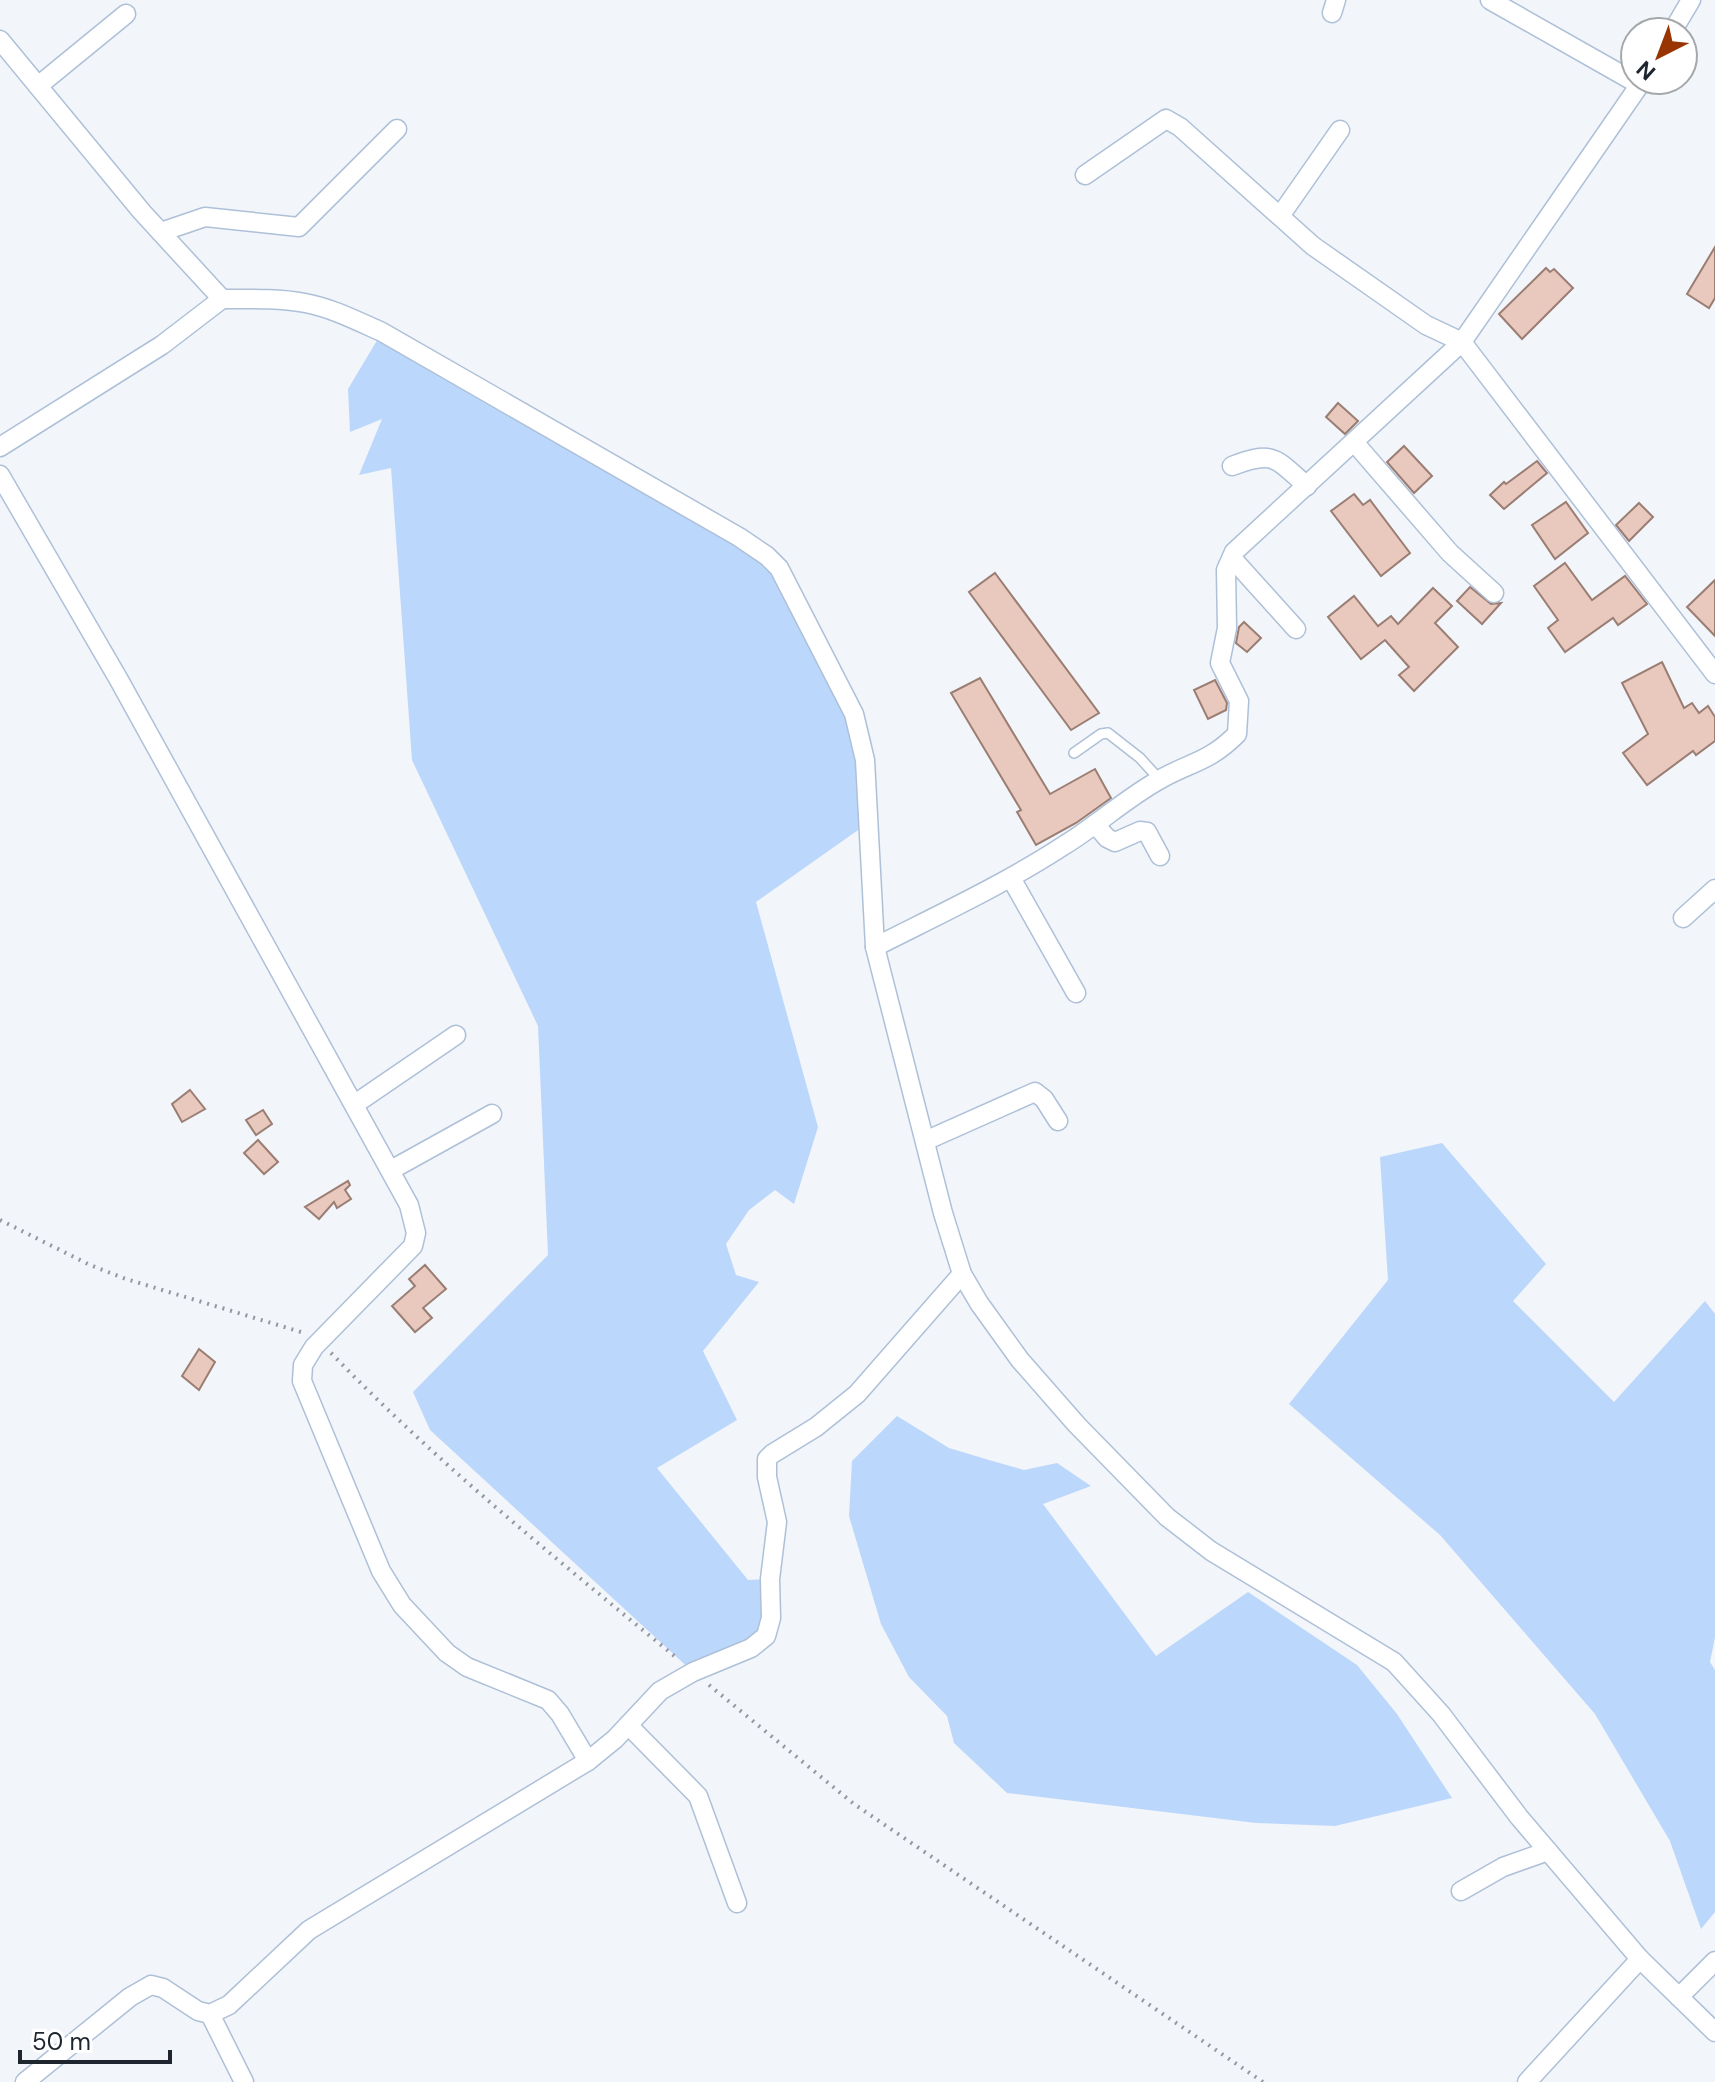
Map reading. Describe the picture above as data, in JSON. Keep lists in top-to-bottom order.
{
  "scale_bar": "50 m",
  "north": "bottom left"
}
